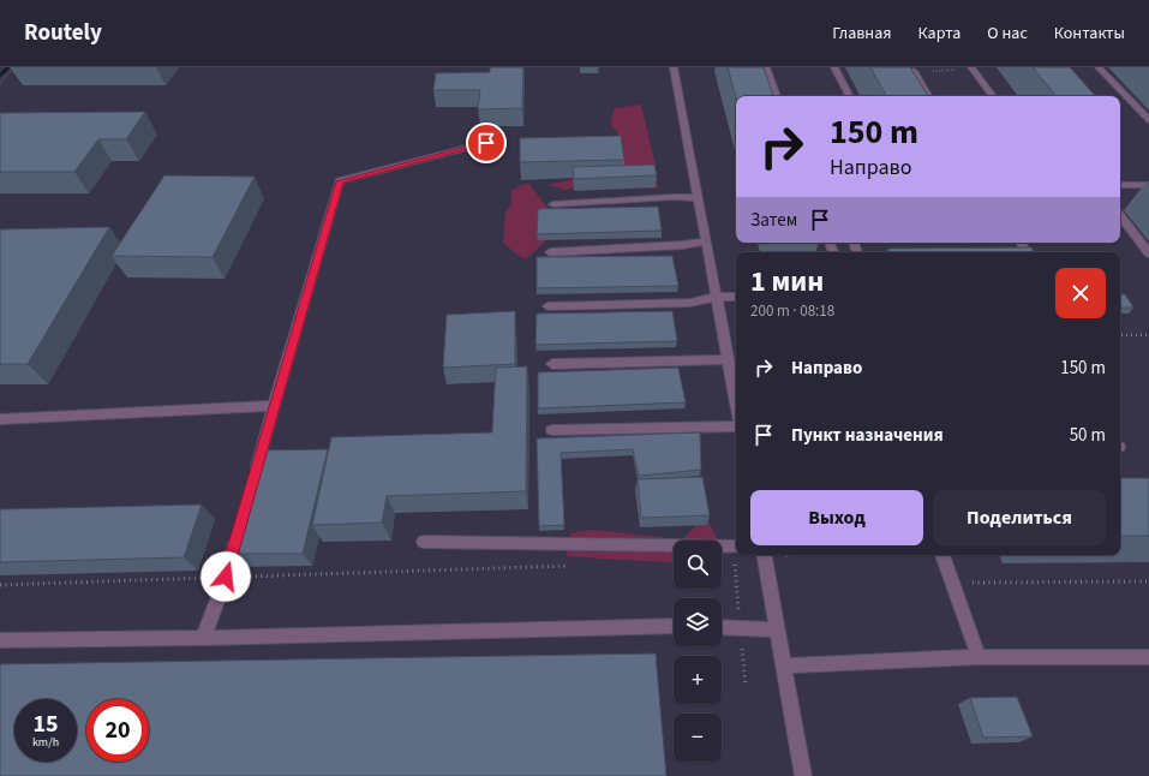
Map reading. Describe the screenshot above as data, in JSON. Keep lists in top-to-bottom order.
{
  "page": {
    "header": "Routely",
    "nav": [
      "Главная",
      "Карта",
      "О нас",
      "Контакты"
    ],
    "turn": ["150 m", "Направо"],
    "then": "Затем",
    "heading": ["1 мин", "200 m · 08:18"],
    "list": [
      {
        "name": "Направо",
        "value": "150 m"
      },
      {
        "name": "Пункт назначения",
        "value": "50 m"
      }
    ],
    "buttons": ["Выход", "Поделиться"],
    "map_buttons": ["+", "−"],
    "speed": "15 km/h",
    "limit": "20"
  }
}
